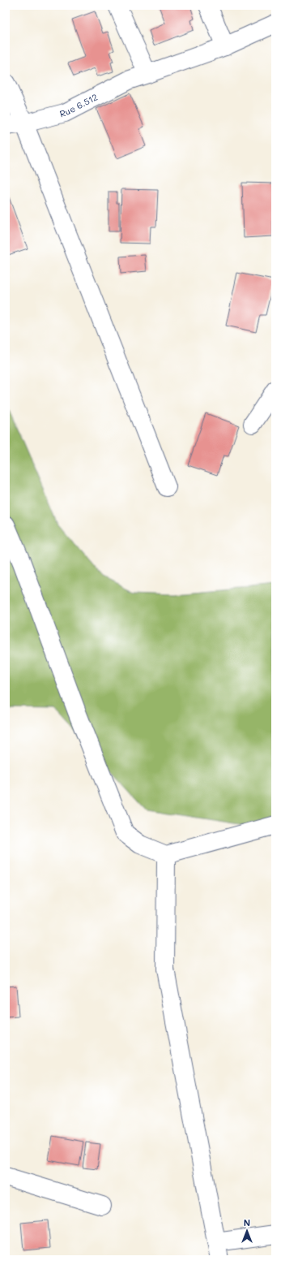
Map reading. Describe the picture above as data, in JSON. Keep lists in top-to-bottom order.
{
  "streets": {
    "street": ["Rue 6.512"]
  },
  "north": "top"
}
